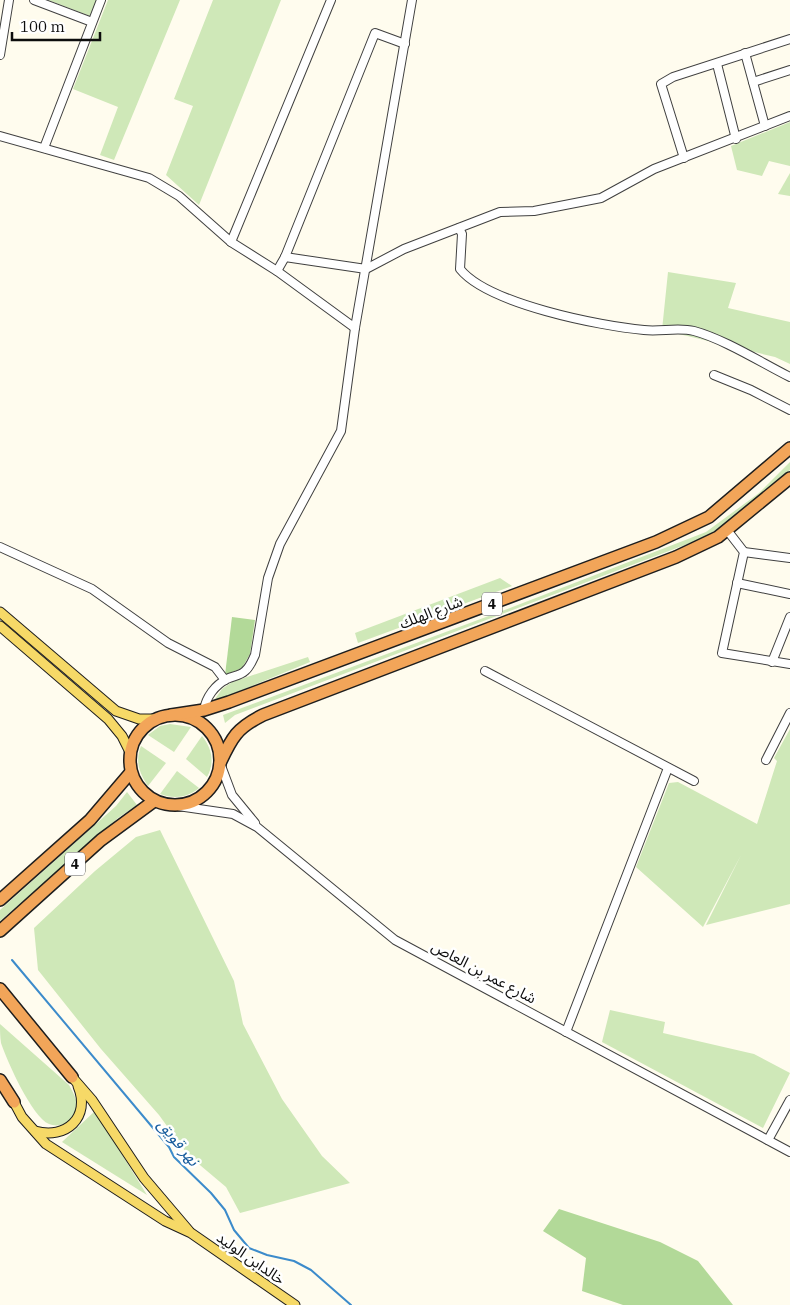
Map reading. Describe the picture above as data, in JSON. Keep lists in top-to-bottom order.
{
  "streets": {
    "highway": ["4", "شارع الهلك"],
    "main road": ["خالدابن الوليد"],
    "street": ["شارع عمر بن العاص"]
  },
  "crossings": [
    ["4", "شارع الهلك"],
    ["4", "شارع عمر بن العاص"],
    ["شارع الهلك", "شارع عمر بن العاص"]
  ],
  "water": ["نهر قويق"],
  "scale_bar": "100 m"
}
